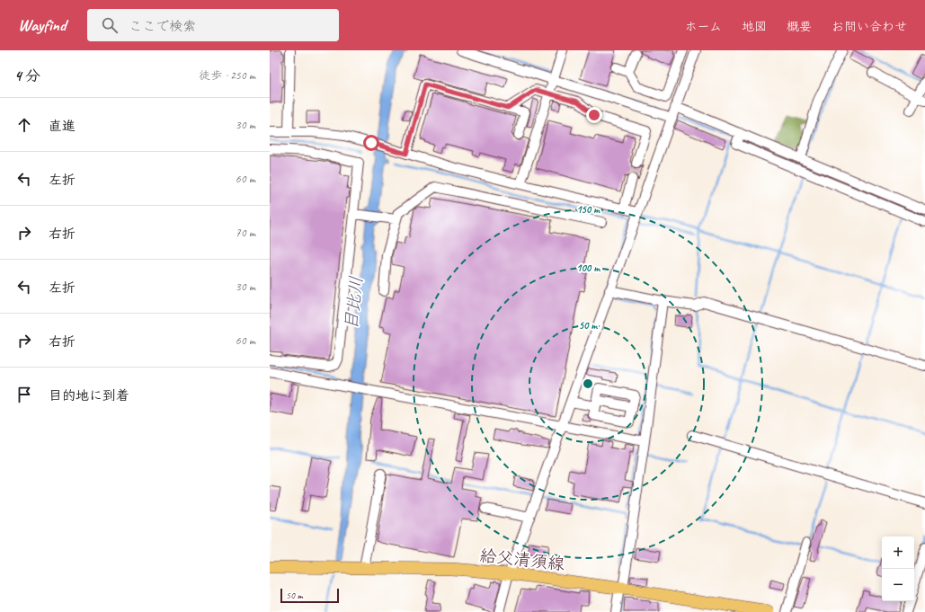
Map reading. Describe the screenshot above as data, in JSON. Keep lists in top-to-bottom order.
{
  "streets": {
    "main road": ["給父清須線"]
  },
  "water": ["目比川"],
  "scale_bar": "50 m",
  "page": {
    "header": "Wayfind",
    "search": "ここで検索",
    "nav": [
      "ホーム",
      "地図",
      "概要",
      "お問い合わせ"
    ],
    "heading": ["4 分", "徒歩 · 250 m"],
    "list": [
      ["直進", "30 m"],
      ["左折", "60 m"],
      ["右折", "70 m"],
      ["左折", "30 m"],
      ["右折", "60 m"],
      "目的地に到着"
    ],
    "map_buttons": ["+", "−"],
    "scale": "50 m"
  },
  "rings": ["150 m", "100 m", "50 m"]
}
